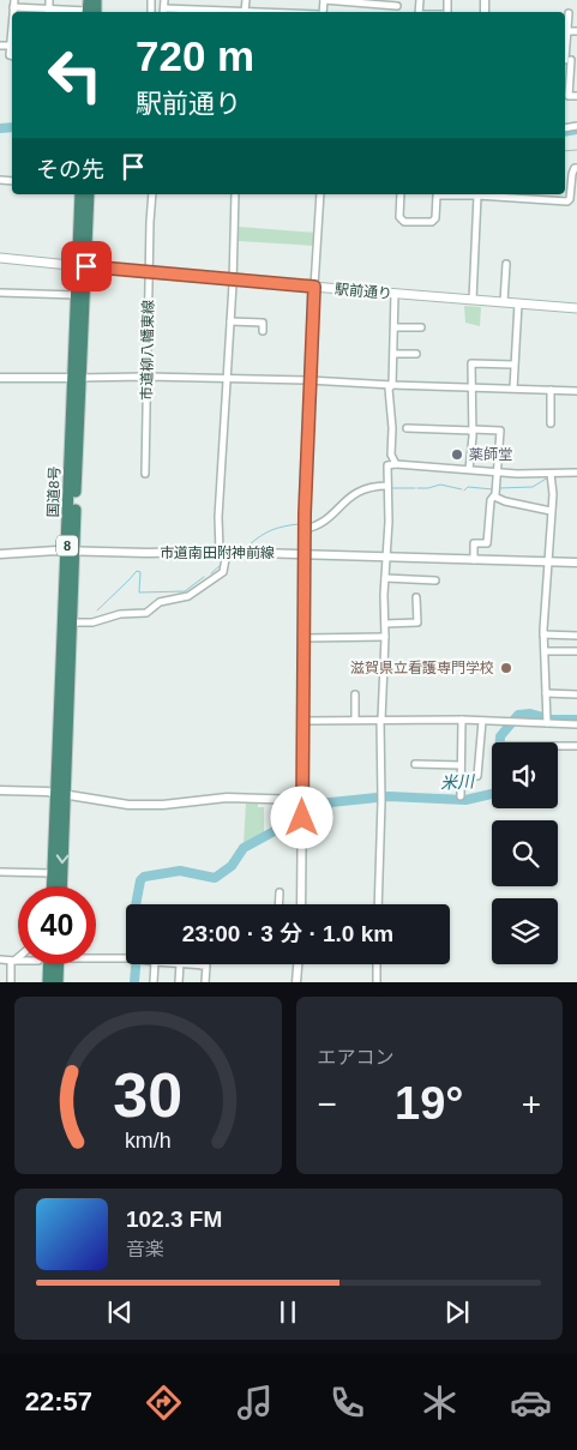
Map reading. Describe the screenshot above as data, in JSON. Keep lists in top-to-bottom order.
{
  "streets": {
    "highway": ["国道8号", "8"],
    "main road": ["駅前通り"],
    "street": ["市道柳八幡東線", "市道南田附神前線"]
  },
  "crossings": [
    ["駅前通り", "市道柳八幡東線"],
    ["駅前通り", "国道8号"],
    ["国道8号", "市道南田附神前線"]
  ],
  "water": ["米川"],
  "places": ["薬師堂", "滋賀県立看護専門学校"],
  "page": {
    "turn": ["720 m", "駅前通り"],
    "then": "その先",
    "limit": "40",
    "trip": "23:00 · 3 分 · 1.0 km",
    "tile": "エアコン",
    "heat": ["−", "19°", "+"],
    "song": ["102.3 FM", "音楽"],
    "tabs": "22:57",
    "gauge": ["30", "km/h"]
  }
}
